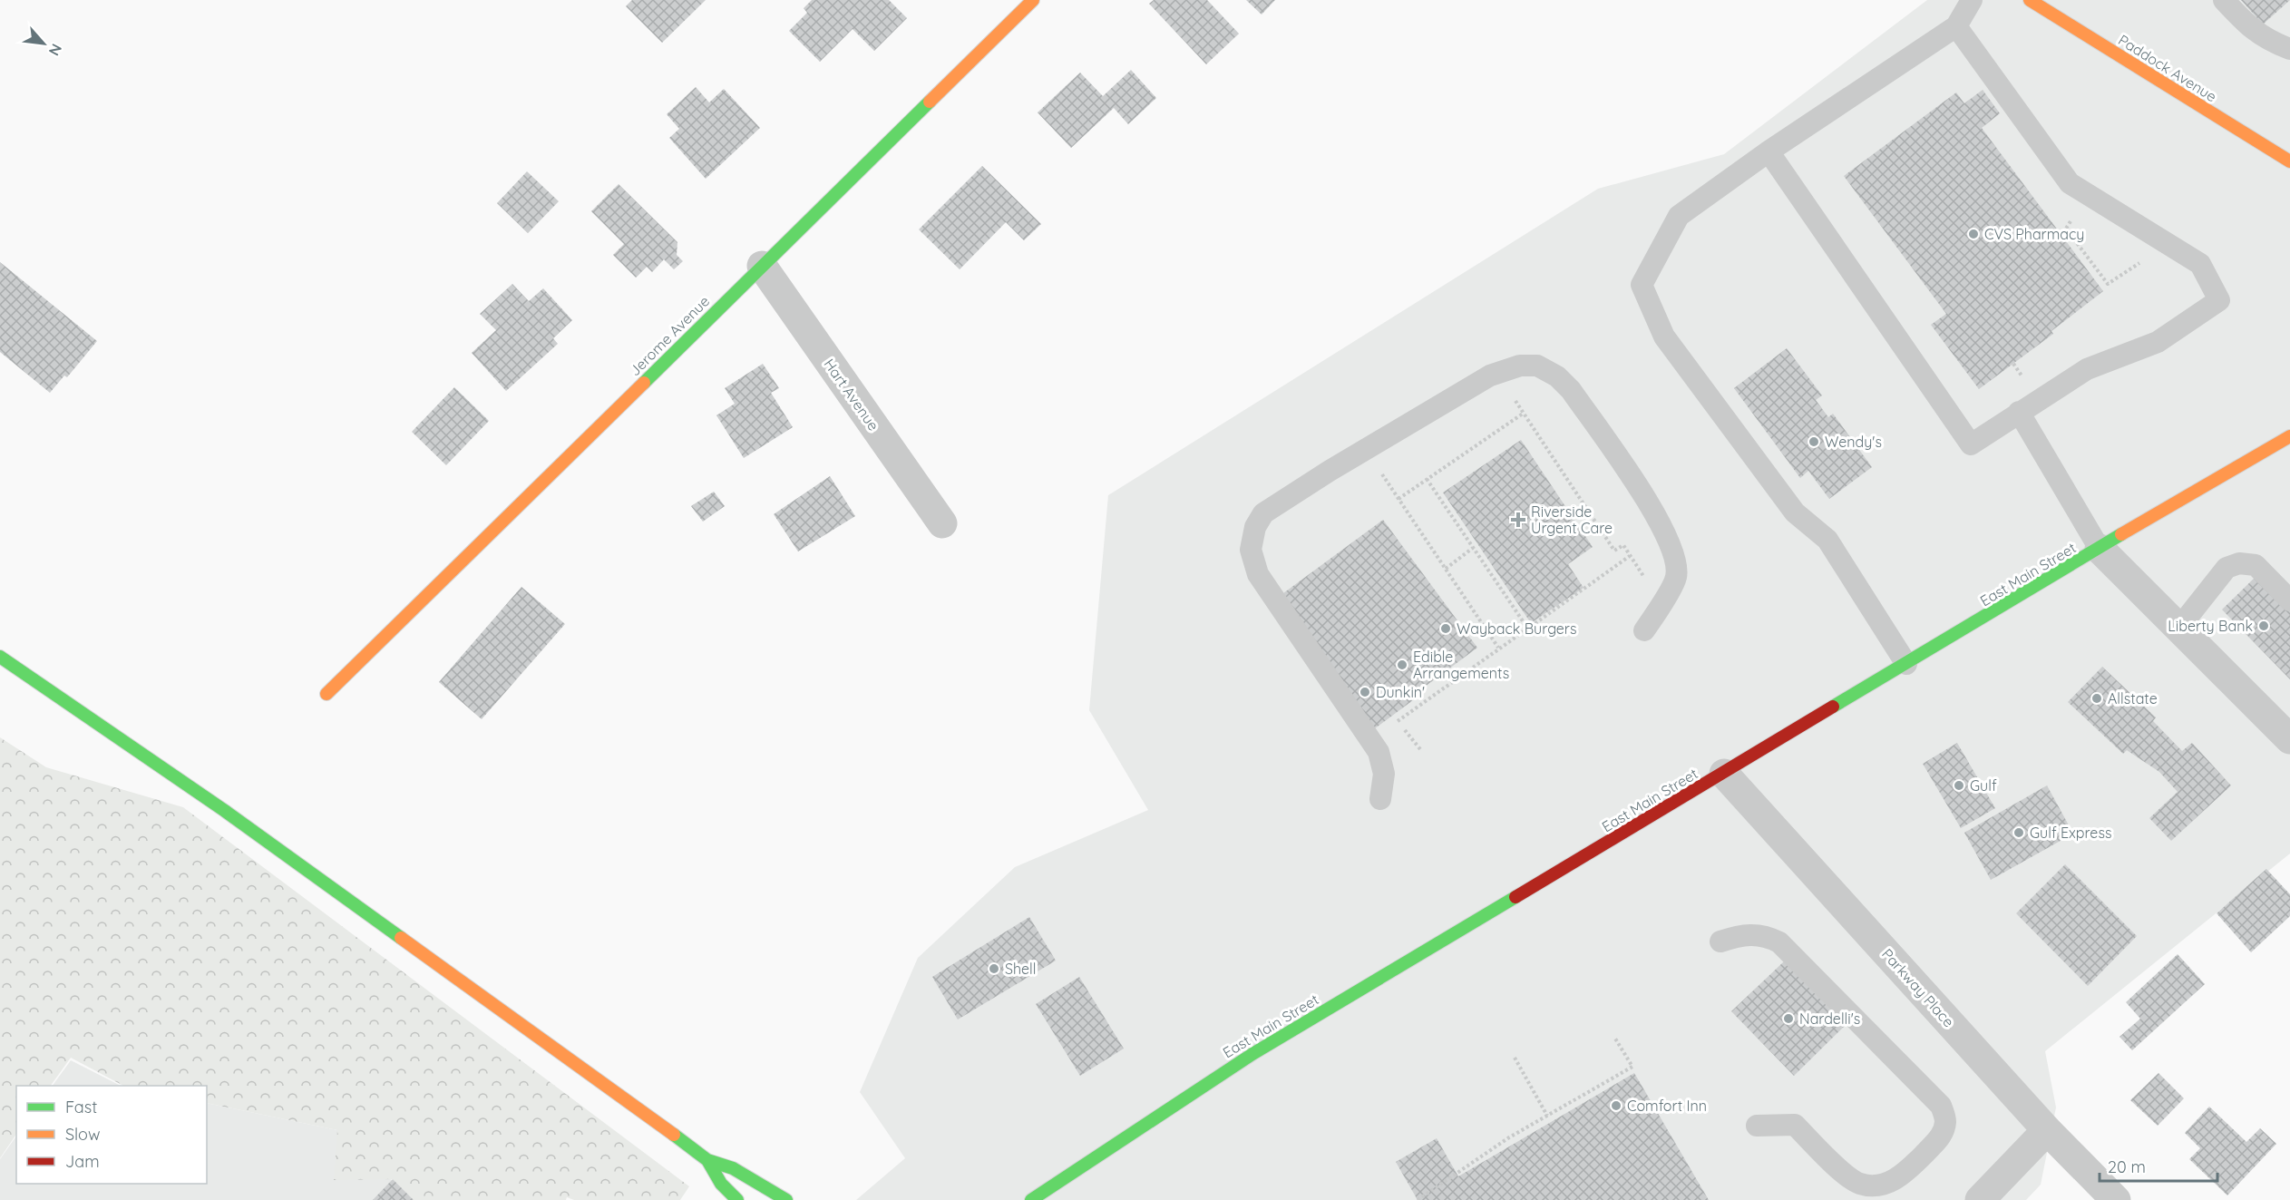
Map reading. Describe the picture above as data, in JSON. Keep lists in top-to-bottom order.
{
  "streets": {
    "main road": ["Paddock Avenue", "Jerome Avenue", "East Main Street"],
    "street": ["Hart Avenue", "Parkway Place"]
  },
  "crossings": [
    ["Jerome Avenue", "Hart Avenue"],
    ["East Main Street", "Parkway Place"]
  ],
  "places": {
    "other": [
      "CVS Pharmacy",
      "Wendy's",
      "Liberty Bank",
      "Wayback Burgers",
      "Edible Arrangements",
      "Dunkin'",
      "Allstate",
      "Gulf",
      "Gulf Express",
      "Shell",
      "Nardelli's",
      "Comfort Inn"
    ],
    "health": ["Riverside Urgent Care"]
  },
  "legend": ["Fast", "Slow", "Jam"],
  "scale_bar": "20 m",
  "north": "bottom right"
}
